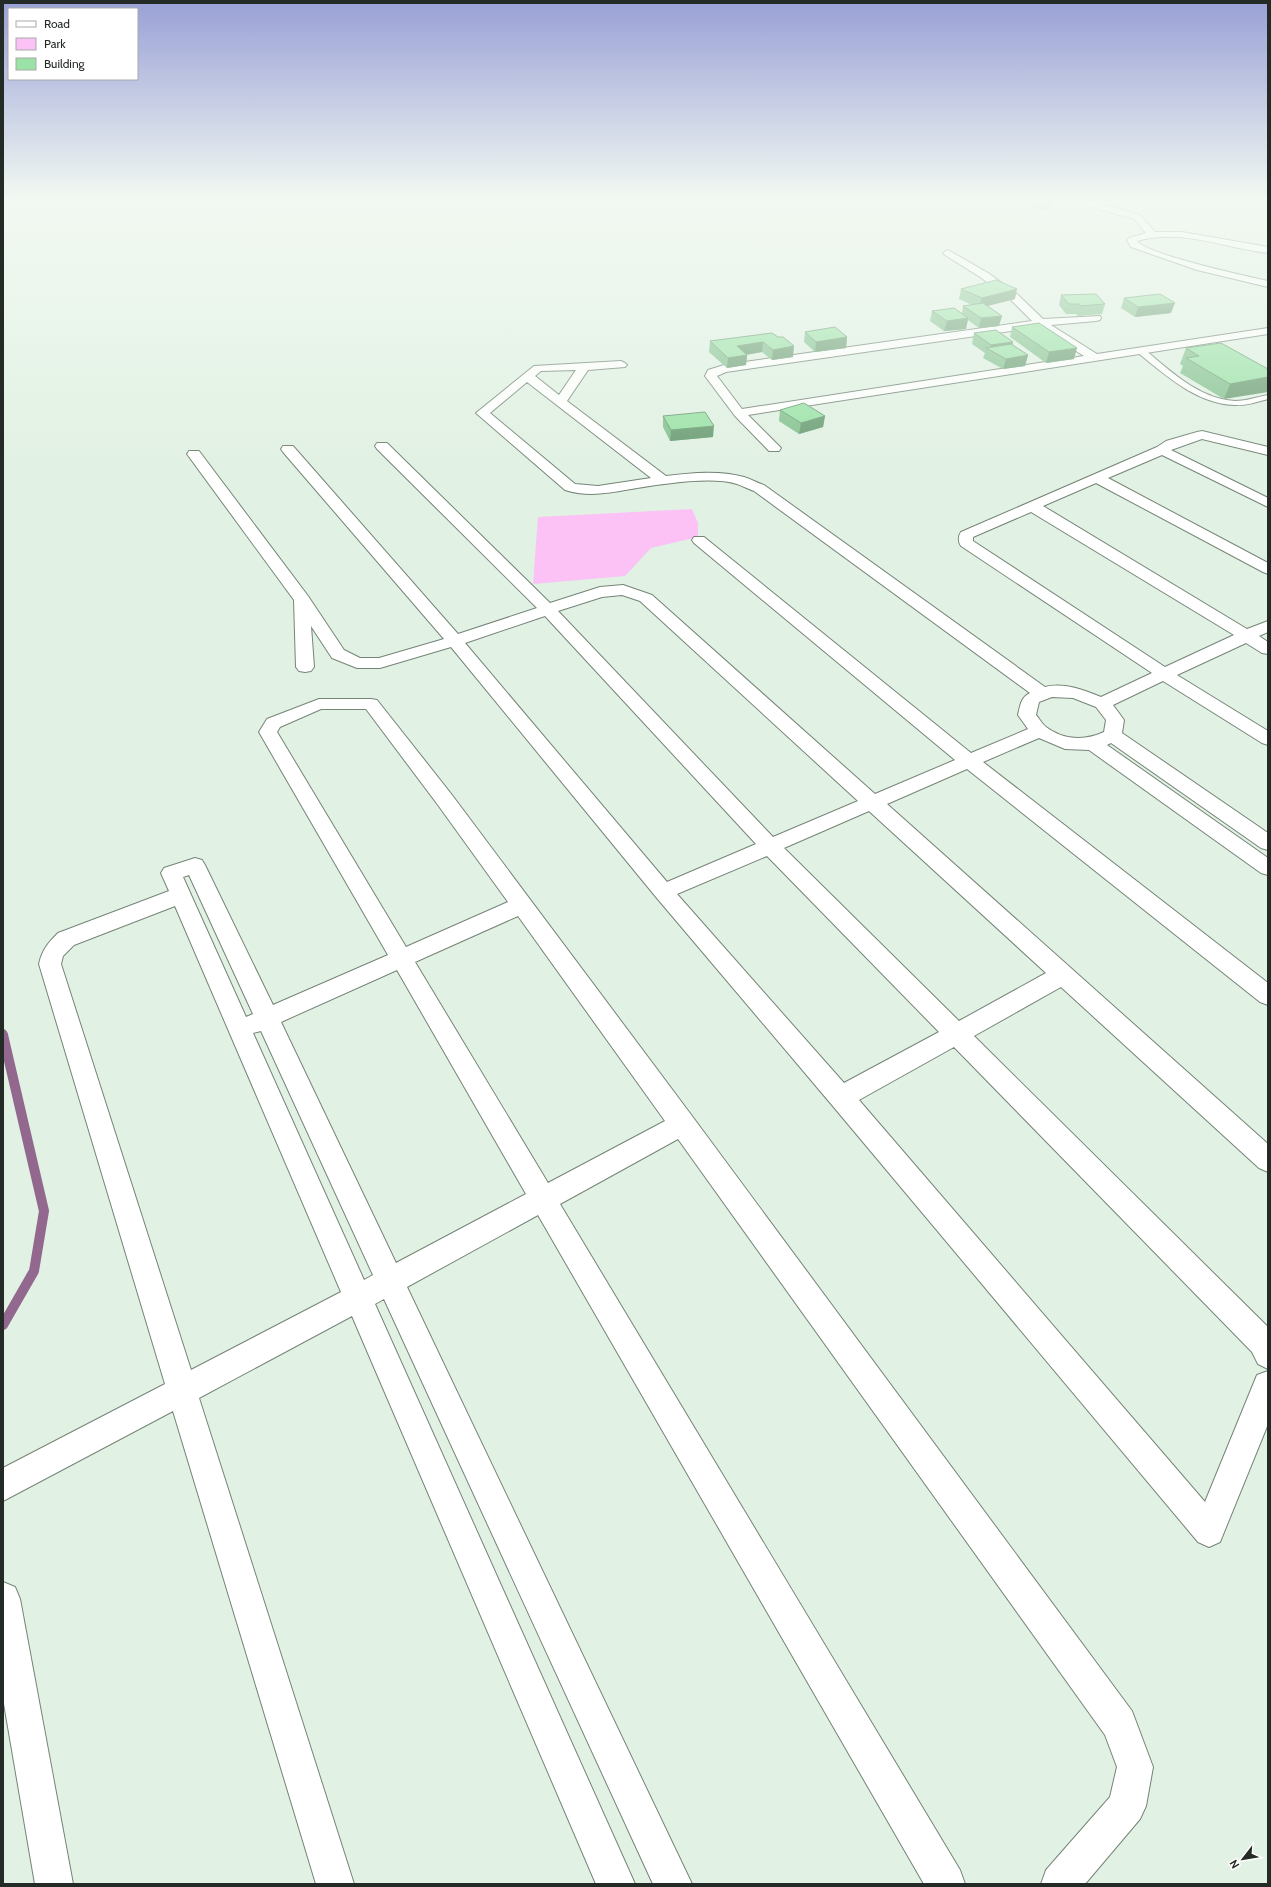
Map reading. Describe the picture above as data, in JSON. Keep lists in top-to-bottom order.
{
  "legend": ["Road", "Park", "Building"],
  "north": "bottom left"
}
